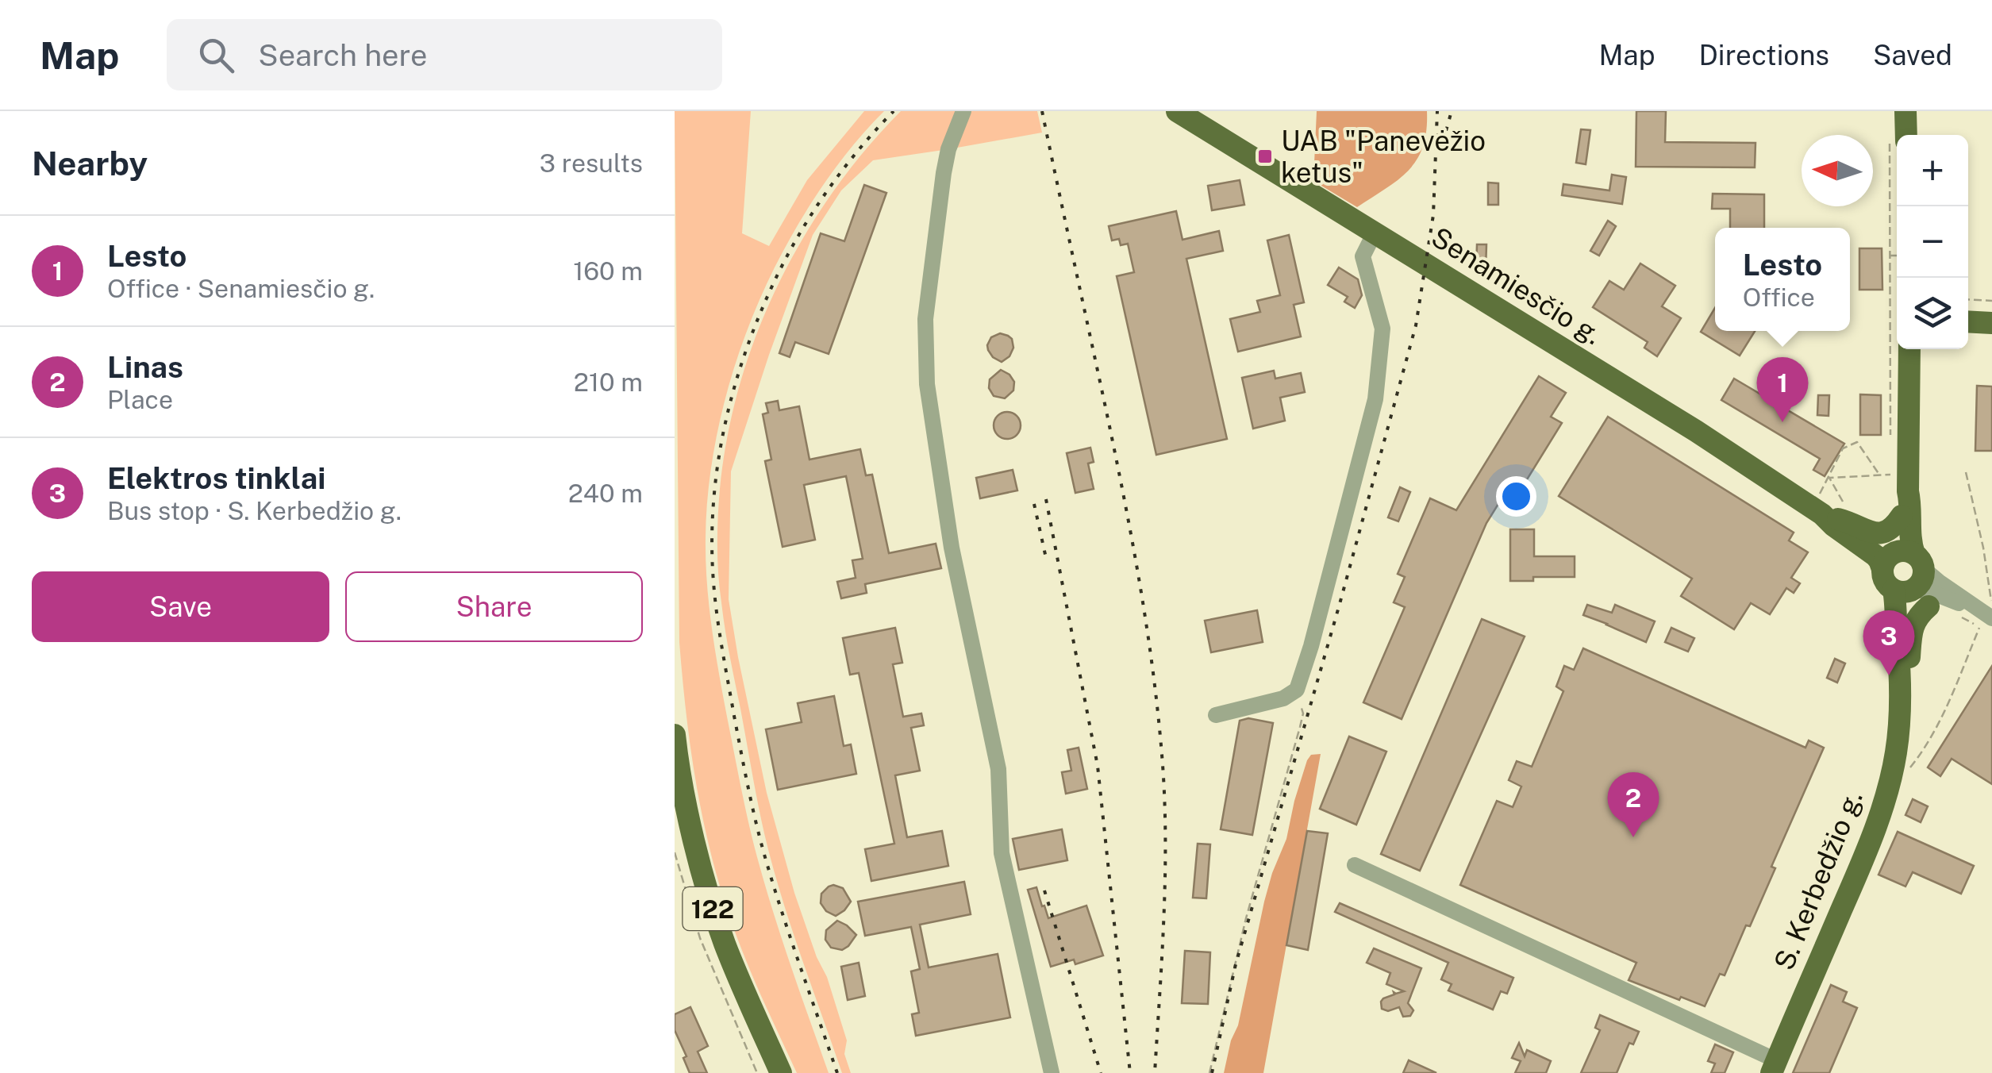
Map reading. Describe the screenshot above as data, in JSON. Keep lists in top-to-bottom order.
{
  "streets": {
    "main road": ["Senamiesčio g.", "S. Kerbedžio g.", "122"]
  },
  "crossings": [
    ["Senamiesčio g.", "S. Kerbedžio g."]
  ],
  "places": {
    "transit": ["UAB \"Panevėžio ketus\""]
  },
  "north": "left",
  "page": {
    "header": "Map",
    "search": "Search here",
    "nav": ["Map", "Directions", "Saved"],
    "heading": ["Nearby", "3 results"],
    "map_buttons": ["+", "−"],
    "list": [
      {
        "mark": "1",
        "name": "Lesto",
        "note": "Office · Senamiesčio g.",
        "value": "160 m"
      },
      {
        "mark": "2",
        "name": "Linas",
        "note": "Place",
        "value": "210 m"
      },
      {
        "mark": "3",
        "name": "Elektros tinklai",
        "note": "Bus stop · S. Kerbedžio g.",
        "value": "240 m"
      }
    ],
    "popup": ["Lesto", "Office"],
    "pins": ["1", "3", "2"],
    "buttons": ["Save", "Share"]
  }
}
